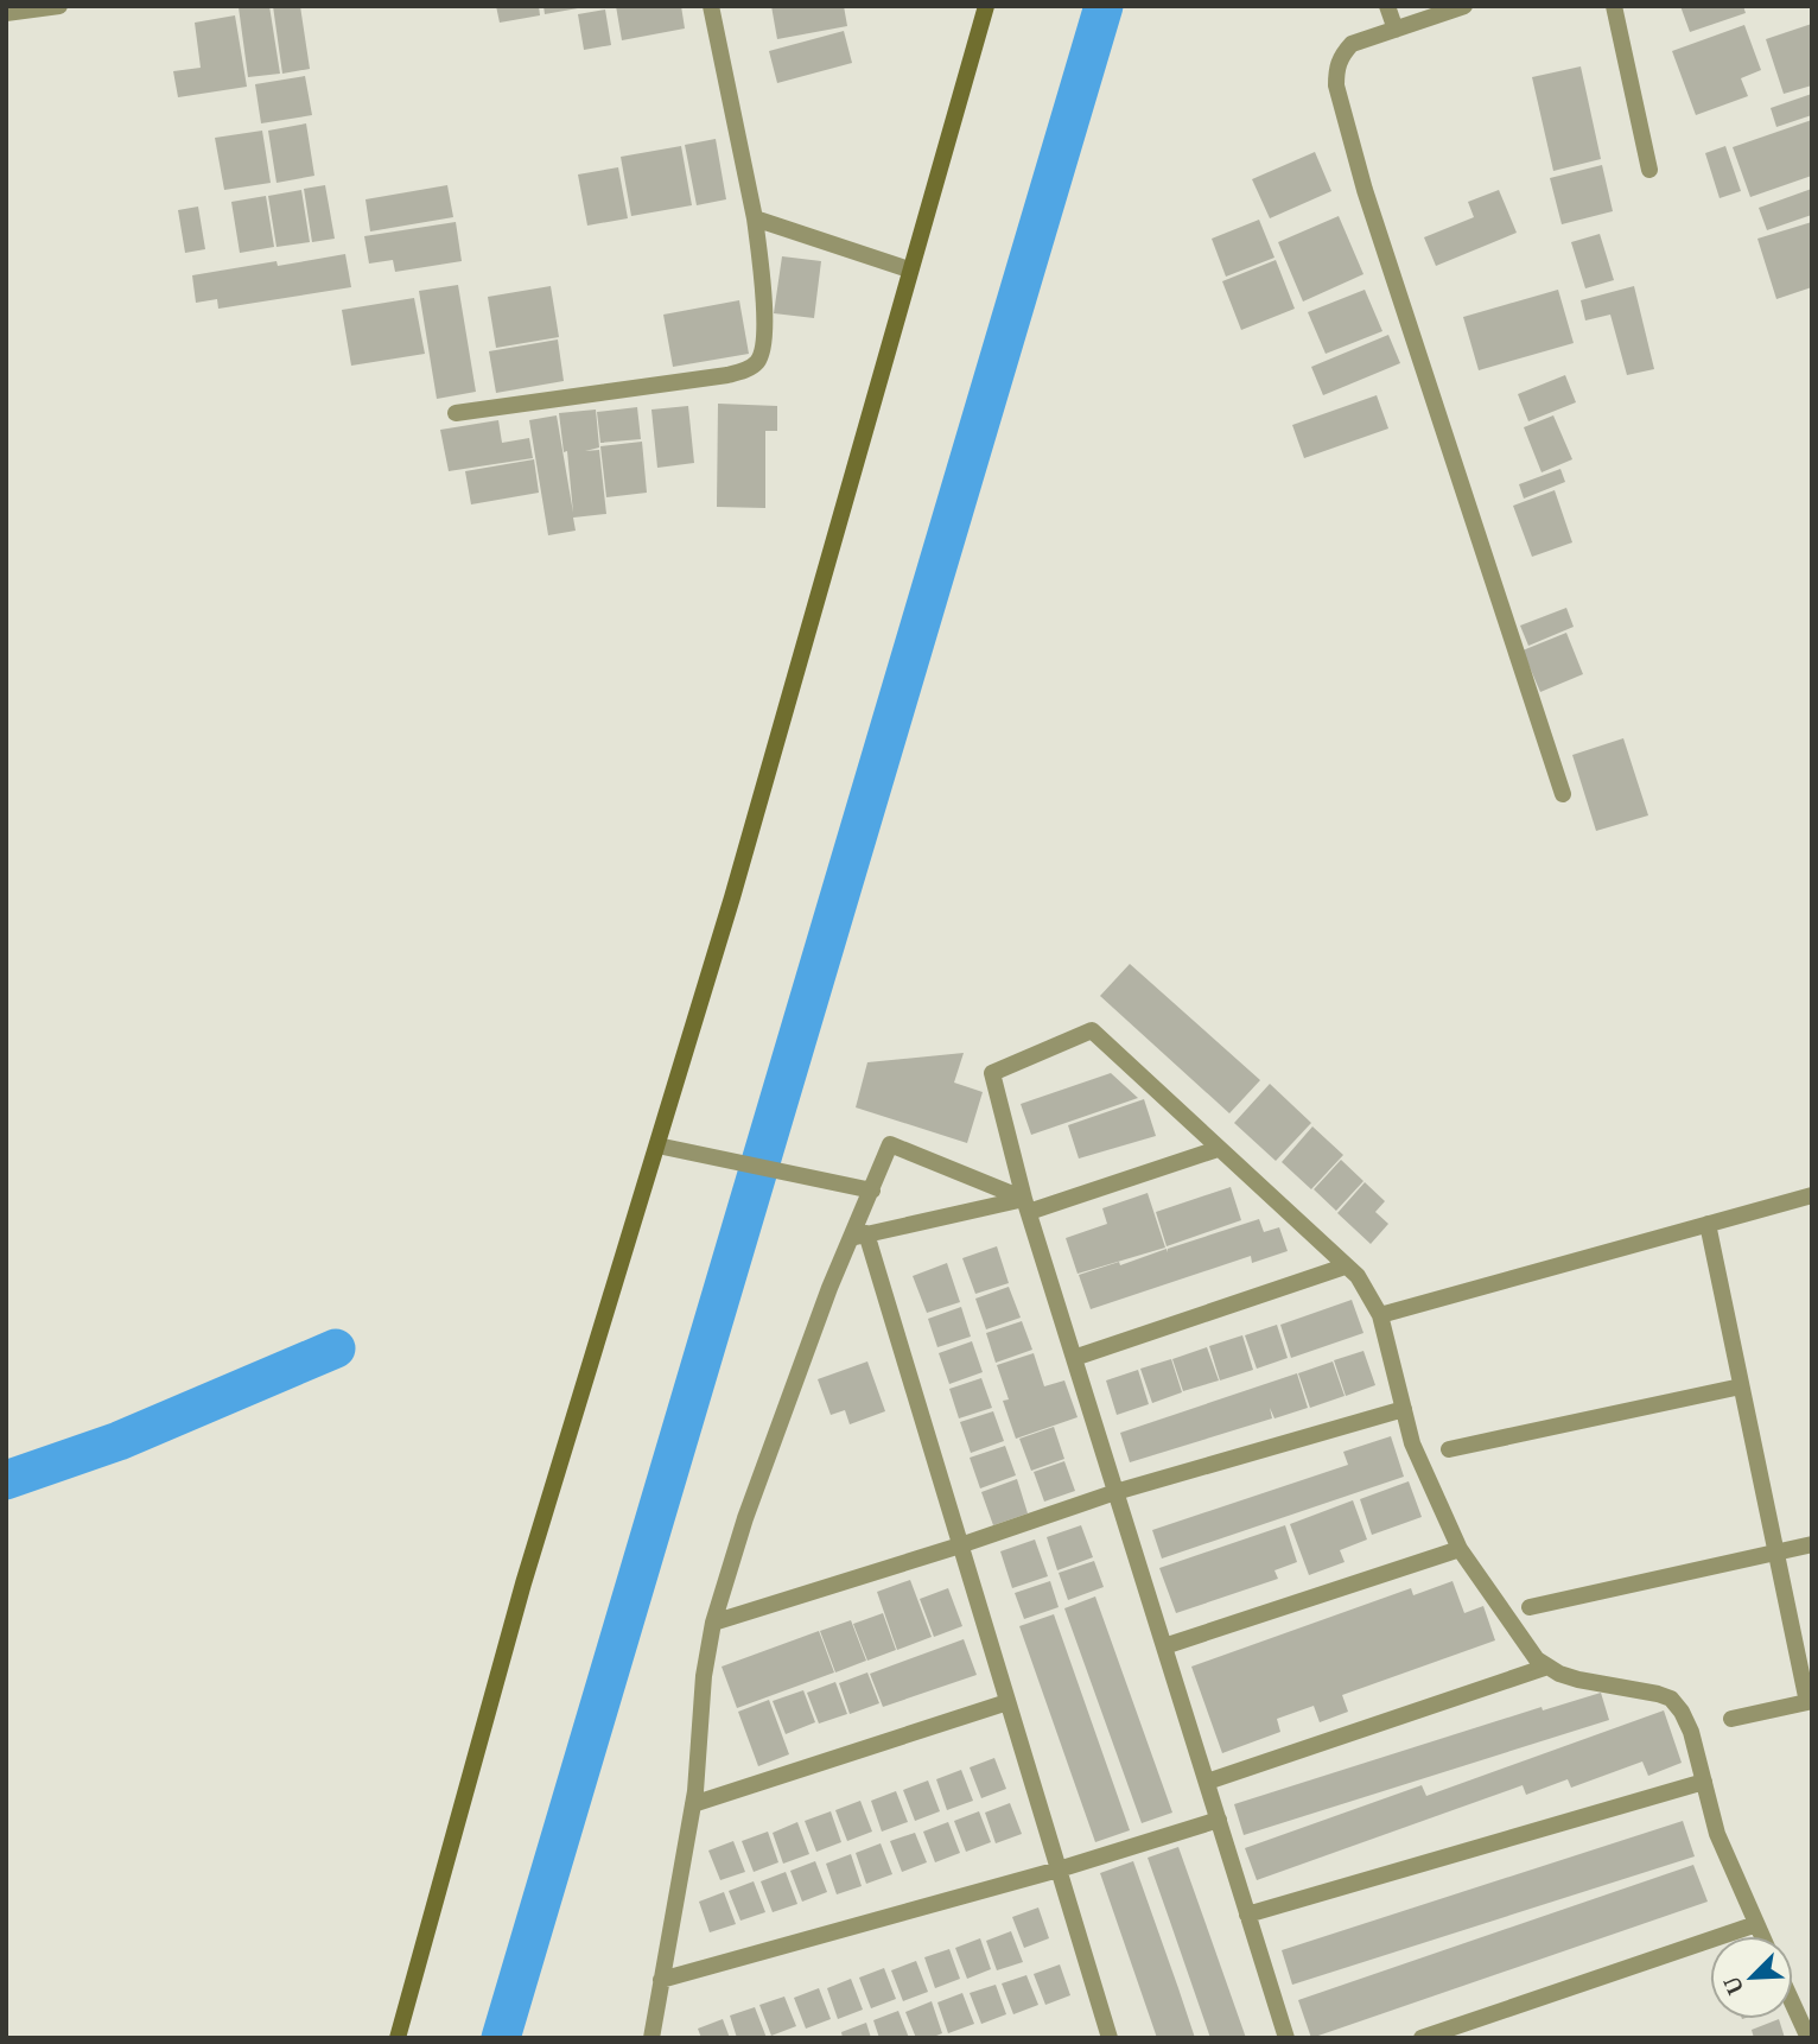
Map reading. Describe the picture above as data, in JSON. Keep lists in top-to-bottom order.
{
  "north": "bottom left"
}
